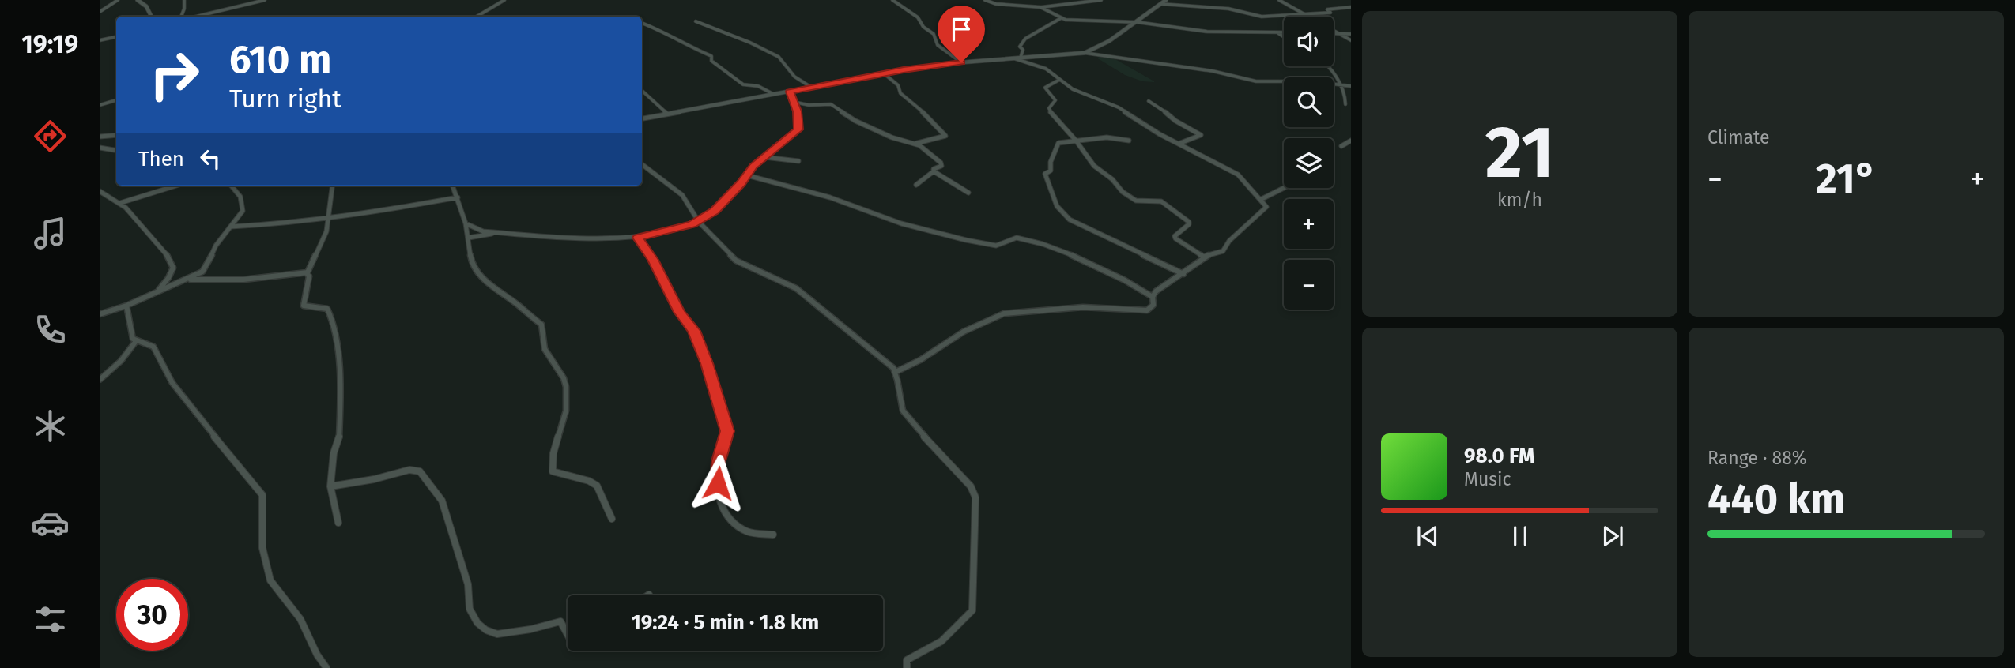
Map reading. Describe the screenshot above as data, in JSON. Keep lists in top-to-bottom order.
{
  "page": {
    "tabs": "19:19",
    "tile": [
      ["21", "km/h"],
      "Climate",
      ["Range · 88%", "440 km"]
    ],
    "map_buttons": ["+", "−"],
    "turn": ["610 m", "Turn right"],
    "then": "Then",
    "heat": ["−", "21°", "+"],
    "song": ["98.0 FM", "Music"],
    "limit": "30",
    "trip": "19:24 · 5 min · 1.8 km"
  }
}
